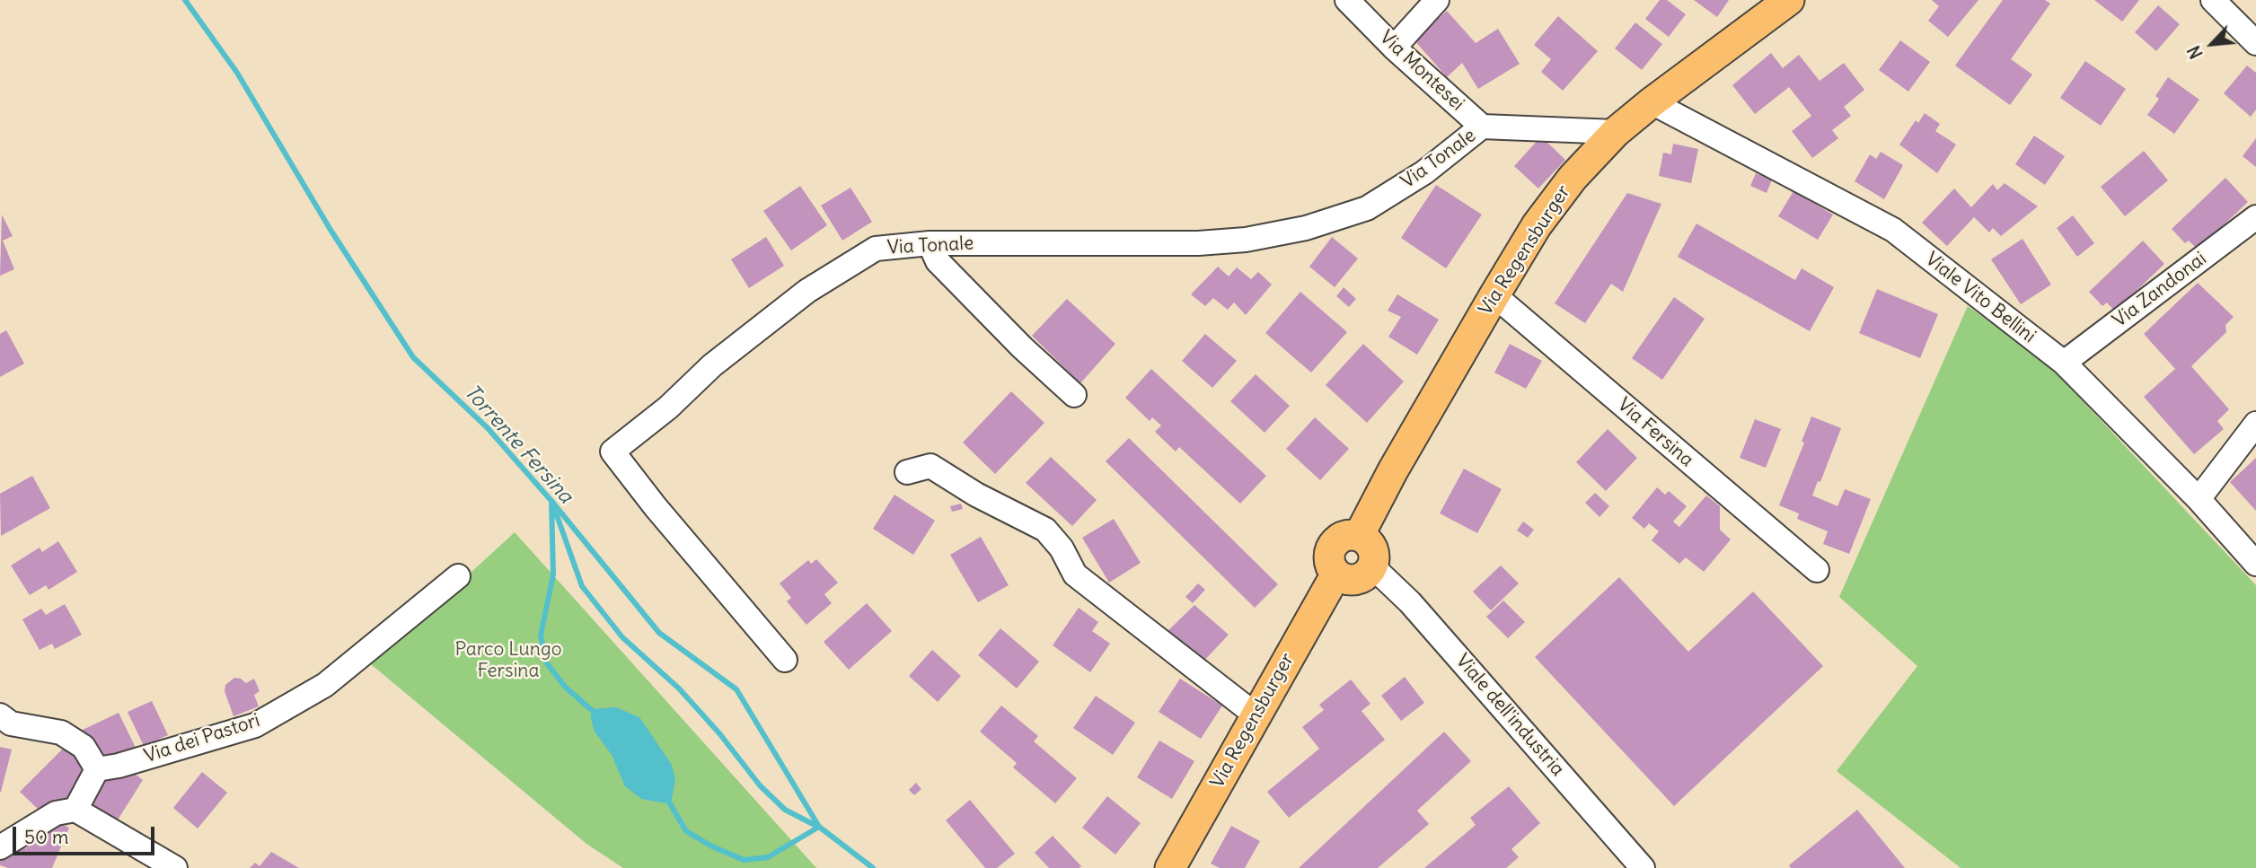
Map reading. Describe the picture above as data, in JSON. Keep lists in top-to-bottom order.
{
  "streets": {
    "main road": ["Via Regensburger"],
    "street": [
      "Via Montesei",
      "Via Tonale",
      "Via Zandonai",
      "Viale Vito Bellini",
      "Via Fersina",
      "Viale dell'industria",
      "Via dei Pastori"
    ]
  },
  "crossings": [
    ["Via Montesei", "Via Tonale"],
    ["Via Regensburger", "Viale Vito Bellini"],
    ["Via Regensburger", "Via Fersina"],
    ["Via Regensburger", "Viale dell'industria"],
    ["Via Zandonai", "Viale Vito Bellini"]
  ],
  "water": ["Torrente Fersina"],
  "parks": ["Parco Lungo Fersina"],
  "scale_bar": "50 m",
  "north": "bottom left"
}
